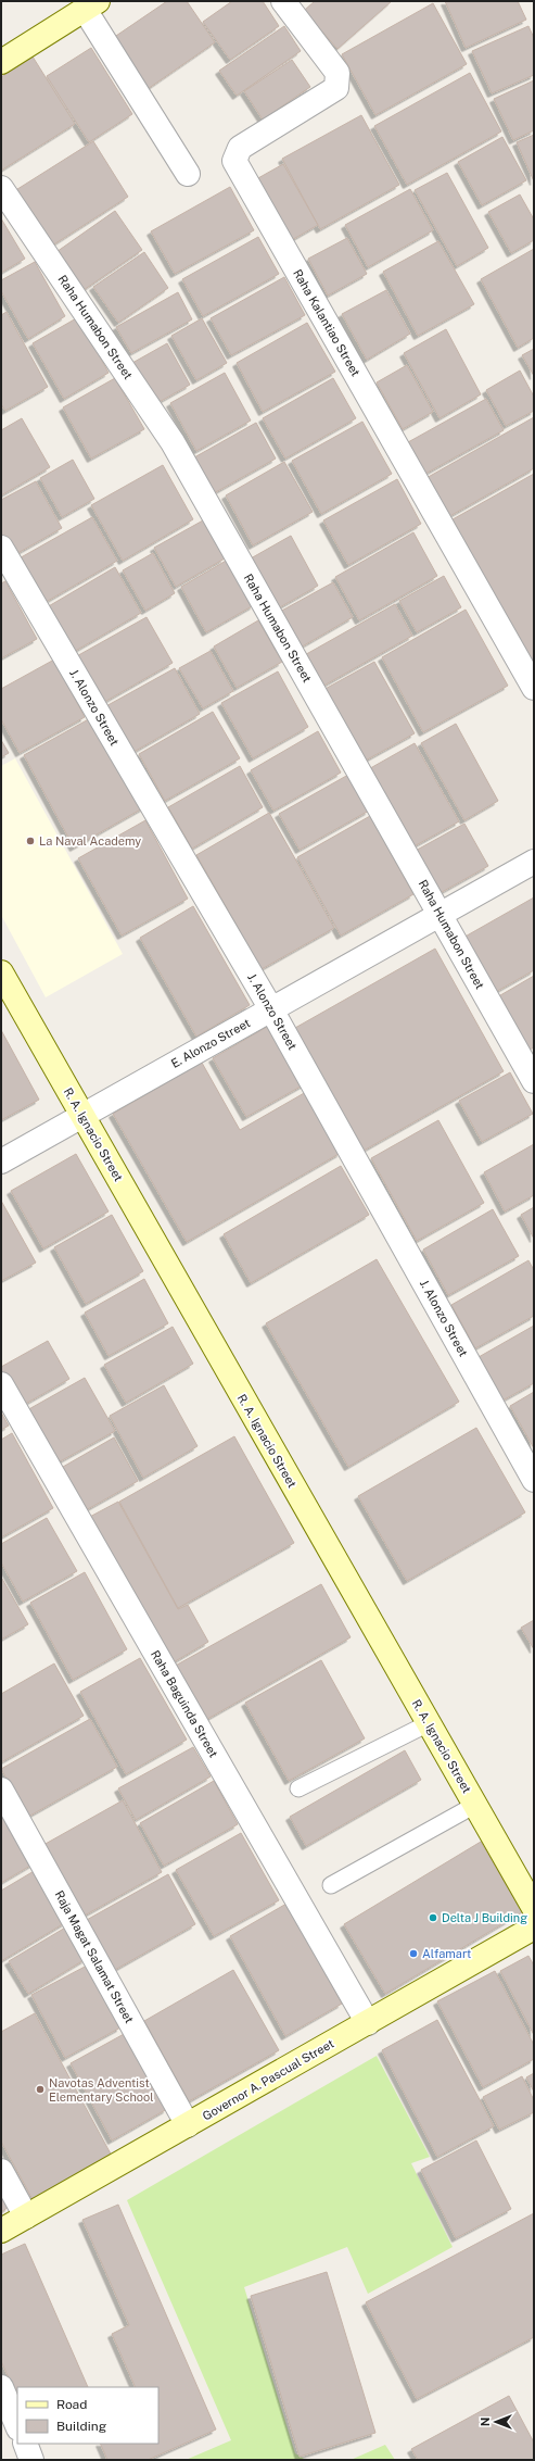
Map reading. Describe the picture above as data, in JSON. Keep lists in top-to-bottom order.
{
  "streets": {
    "street": [
      "Raha Kalantiao Street",
      "Raha Humabon Street",
      "J. Alonzo Street",
      "E. Alonzo Street",
      "R. A. Ignacio Street",
      "Raha Baguinda Street",
      "Raja Magat Salamat Street",
      "Governor A. Pascual Street"
    ]
  },
  "crossings": [
    ["Raha Humabon Street", "E. Alonzo Street"],
    ["J. Alonzo Street", "E. Alonzo Street"],
    ["E. Alonzo Street", "R. A. Ignacio Street"],
    ["Raha Baguinda Street", "Governor A. Pascual Street"],
    ["Raja Magat Salamat Street", "Governor A. Pascual Street"]
  ],
  "places": [
    "La Naval Academy",
    "Delta J Building",
    "Alfamart",
    "Navotas Adventist Elementary School"
  ],
  "legend": ["Road", "Building"],
  "north": "left"
}
